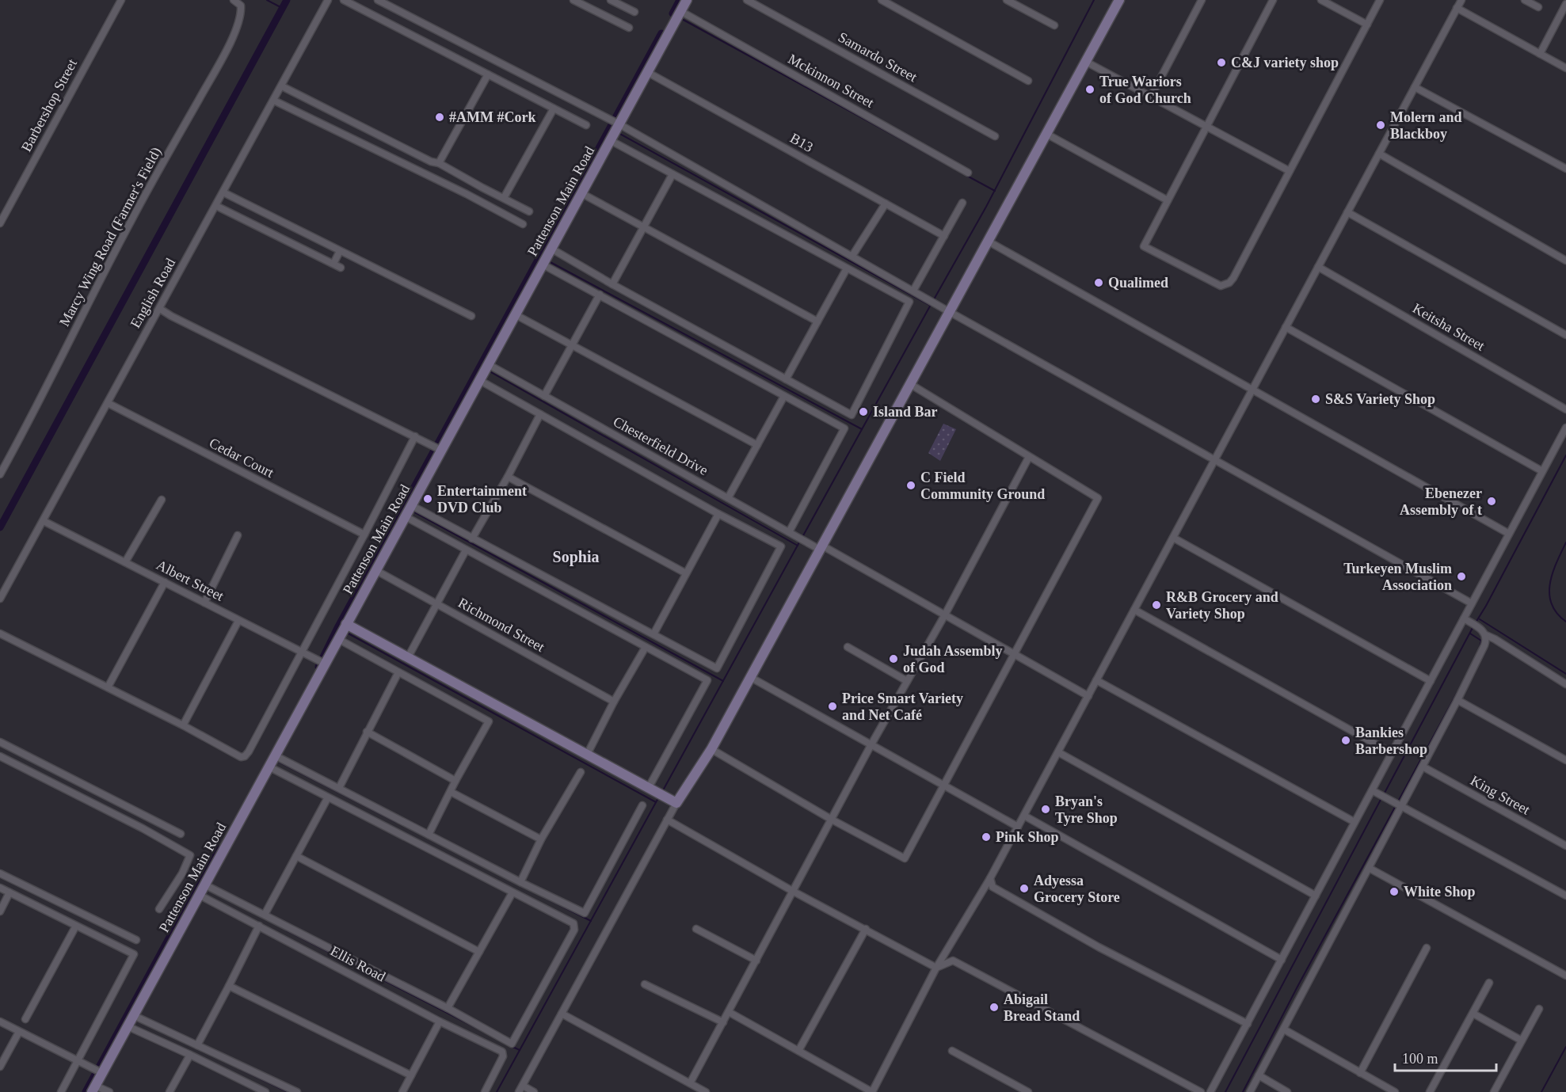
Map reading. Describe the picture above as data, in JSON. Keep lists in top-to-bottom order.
{
  "streets": {
    "street": [
      "Samardo Street",
      "Mckinnon Street",
      "Barbershop Street",
      "B13",
      "Pattenson Main Road",
      "Marcy Wing Road (Farmer's Field)",
      "English Road",
      "Keitsha Street",
      "Chesterfield Drive",
      "Cedar Court",
      "Albert Street",
      "Richmond Street",
      "King Street",
      "Ellis Road"
    ]
  },
  "crossings": [
    ["Mckinnon Street", "Pattenson Main Road"],
    ["B13", "Pattenson Main Road"],
    ["Pattenson Main Road", "Chesterfield Drive"],
    ["Pattenson Main Road", "Albert Street"],
    ["Pattenson Main Road", "Richmond Street"],
    ["Pattenson Main Road", "Ellis Road"],
    ["English Road", "Cedar Court"],
    ["English Road", "Albert Street"]
  ],
  "districts": ["Sophia"],
  "places": [
    "C&J variety shop",
    "True Wariors of God Church",
    "#AMM #Cork",
    "Molern and Blackboy",
    "Qualimed",
    "S&S Variety Shop",
    "Island Bar",
    "C Field Community Ground",
    "Entertainment DVD Club",
    "Ebenezer Assembly of t",
    "Turkeyen Muslim Association",
    "R&B Grocery and Variety Shop",
    "Judah Assembly of God",
    "Price Smart Variety and Net Café",
    "Bankies Barbershop",
    "Bryan's Tyre Shop",
    "Pink Shop",
    "Adyessa Grocery Store",
    "White Shop",
    "Abigail Bread Stand"
  ],
  "scale_bar": "100 m"
}
